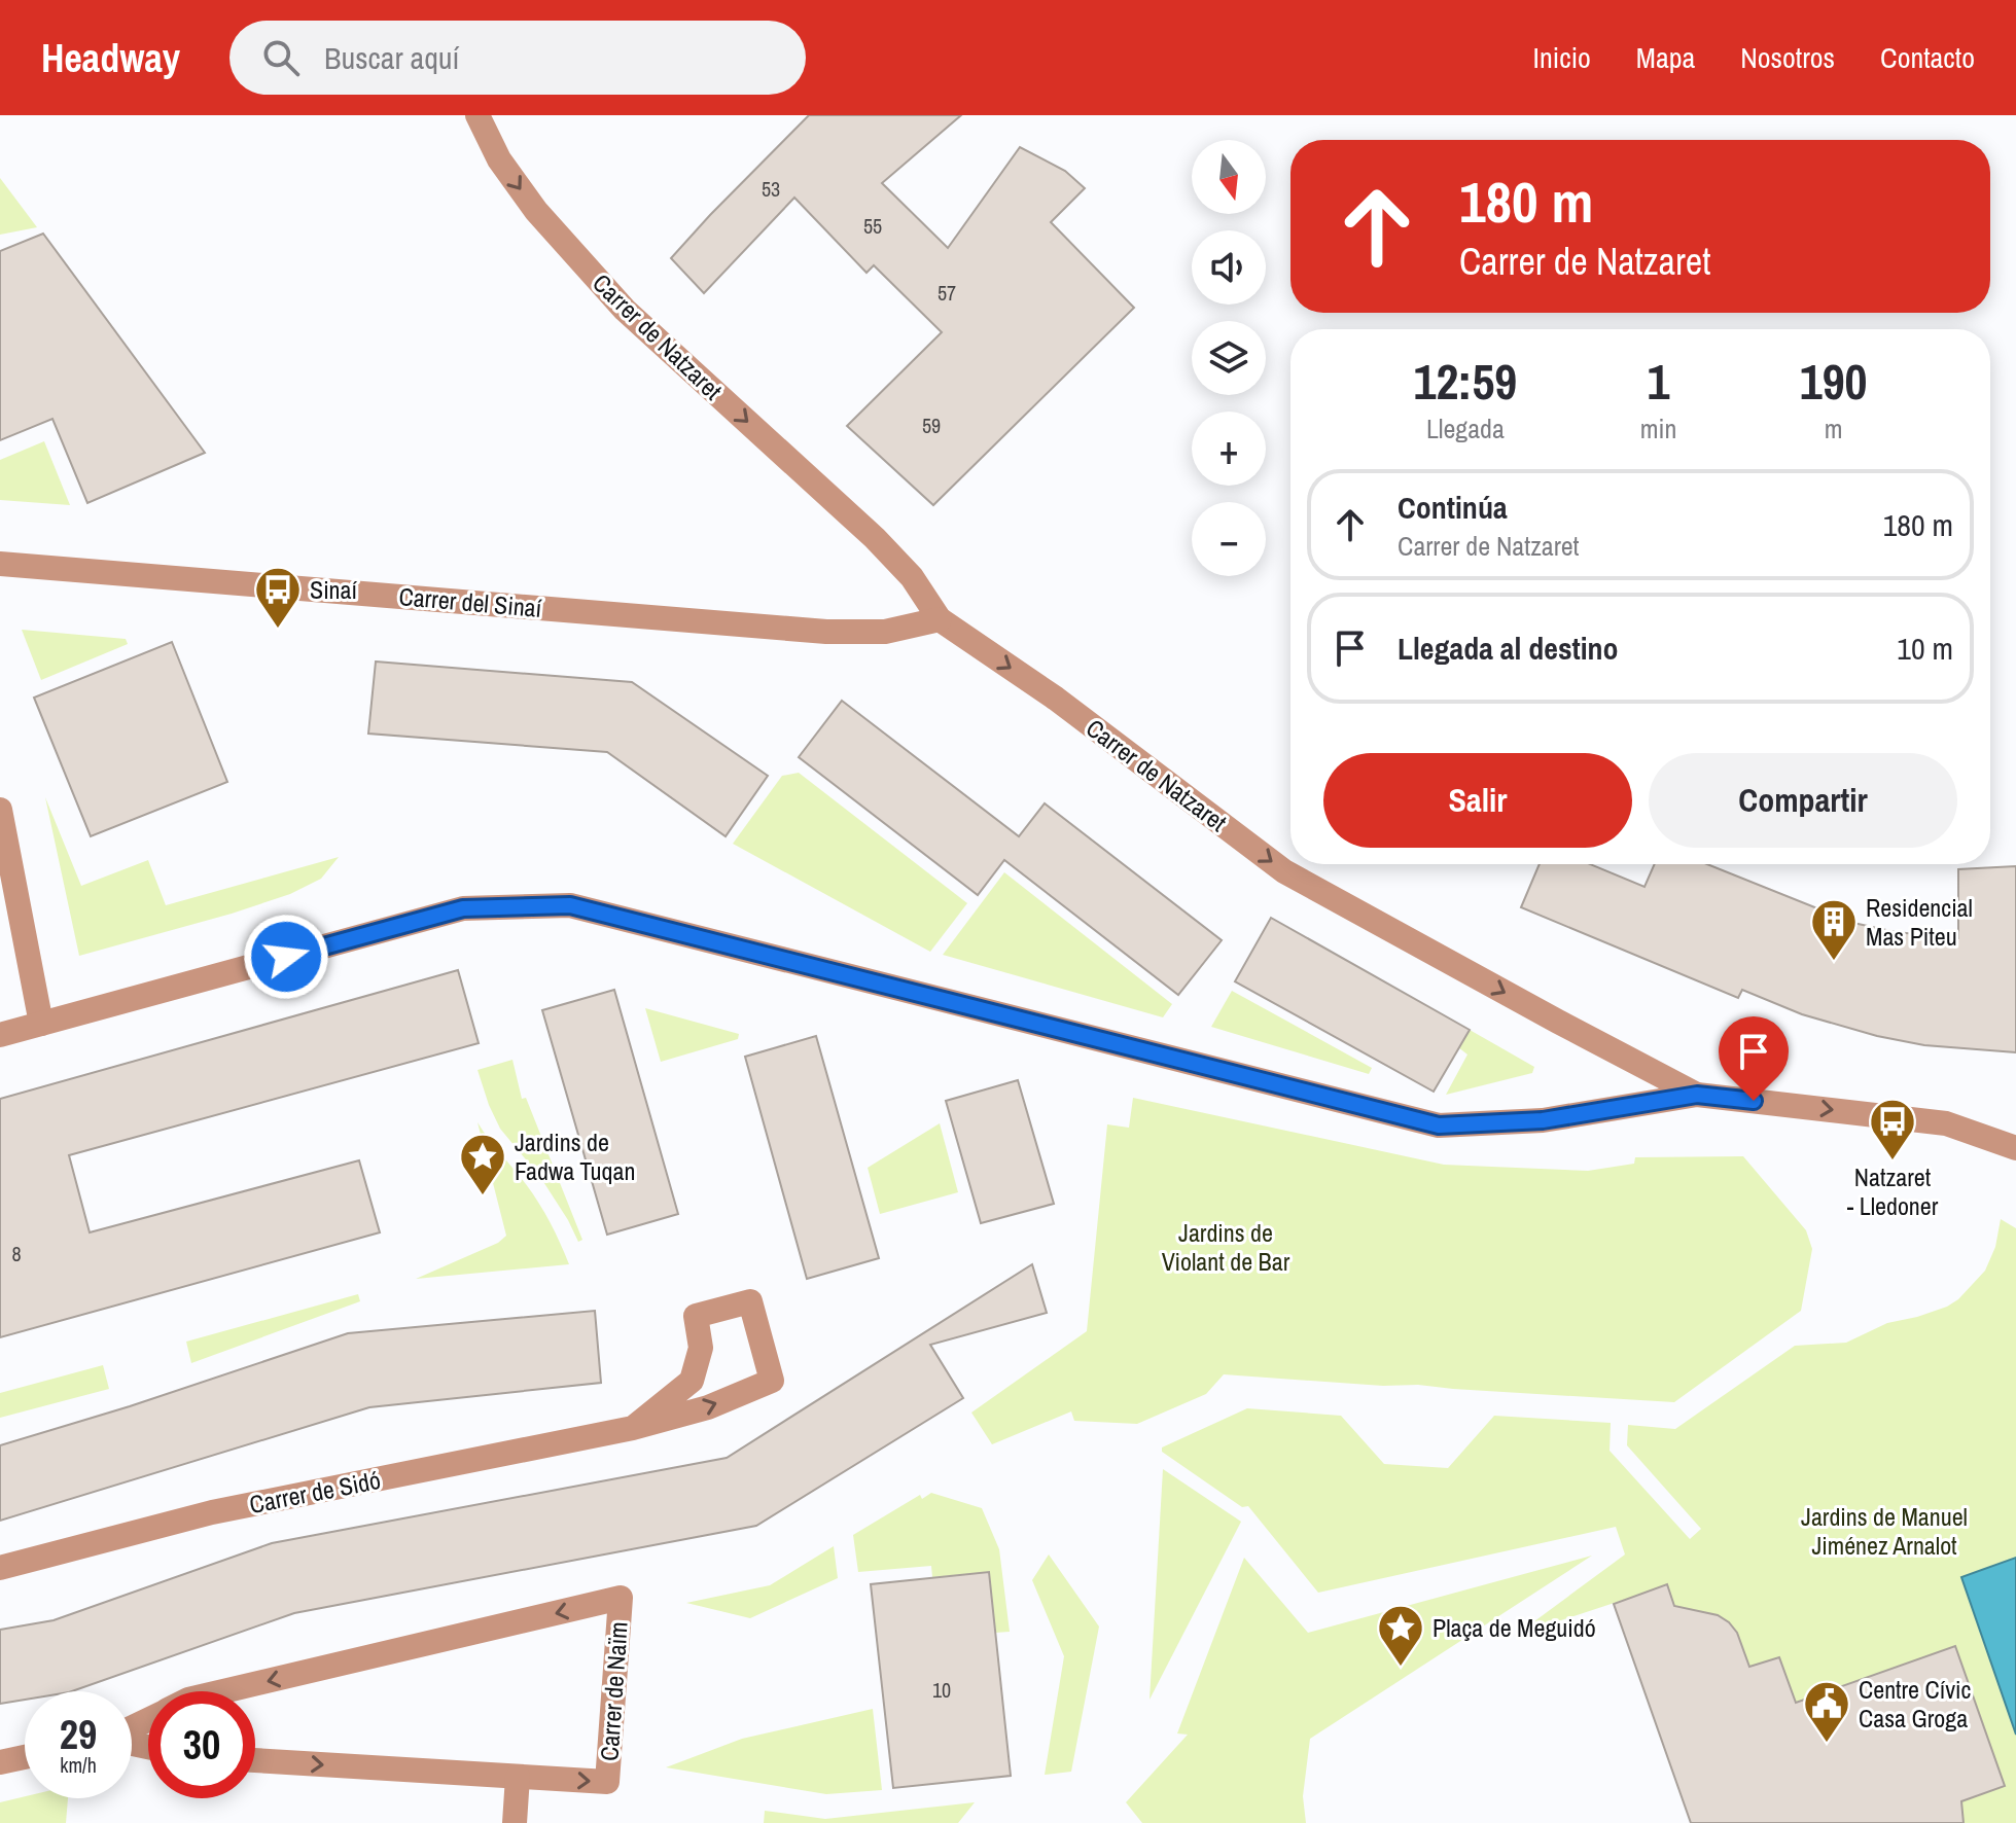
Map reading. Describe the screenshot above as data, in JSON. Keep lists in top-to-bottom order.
{
  "streets": {
    "street": [
      "Carrer de Natzaret",
      "Carrer del Sinaí",
      "Carrer de Sidó",
      "Carrer de Naïm"
    ]
  },
  "crossings": [
    ["Carrer de Natzaret", "Carrer del Sinaí"]
  ],
  "one_way": ["Carrer de Natzaret"],
  "parks": ["Jardins de Violant de Bar", "Jardins de Manuel Jiménez Arnalot"],
  "places": {
    "bus stop": ["Sinaí", "Natzaret - Lledoner"],
    "building": ["Residencial Mas Piteu"],
    "place": ["Jardins de Fadwa Tuqan", "Plaça de Meguidó"],
    "public building": ["Centre Cívic Casa Groga"]
  },
  "house_numbers": [
    "53",
    "55",
    "57",
    "59",
    "8",
    "10"
  ],
  "north": "bottom",
  "page": {
    "header": "Headway",
    "search": "Buscar aquí",
    "nav": [
      "Inicio",
      "Mapa",
      "Nosotros",
      "Contacto"
    ],
    "map_buttons": ["+", "−"],
    "turn": ["180 m", "Carrer de Natzaret"],
    "eta": [
      "12:59",
      "Llegada",
      "1",
      "min",
      "190",
      "m"
    ],
    "list": [
      {
        "name": "Continúa",
        "note": "Carrer de Natzaret",
        "value": "180 m"
      },
      {
        "name": "Llegada al destino",
        "value": "10 m"
      }
    ],
    "buttons": ["Salir", "Compartir"],
    "speed": "29 km/h",
    "limit": "30"
  }
}
